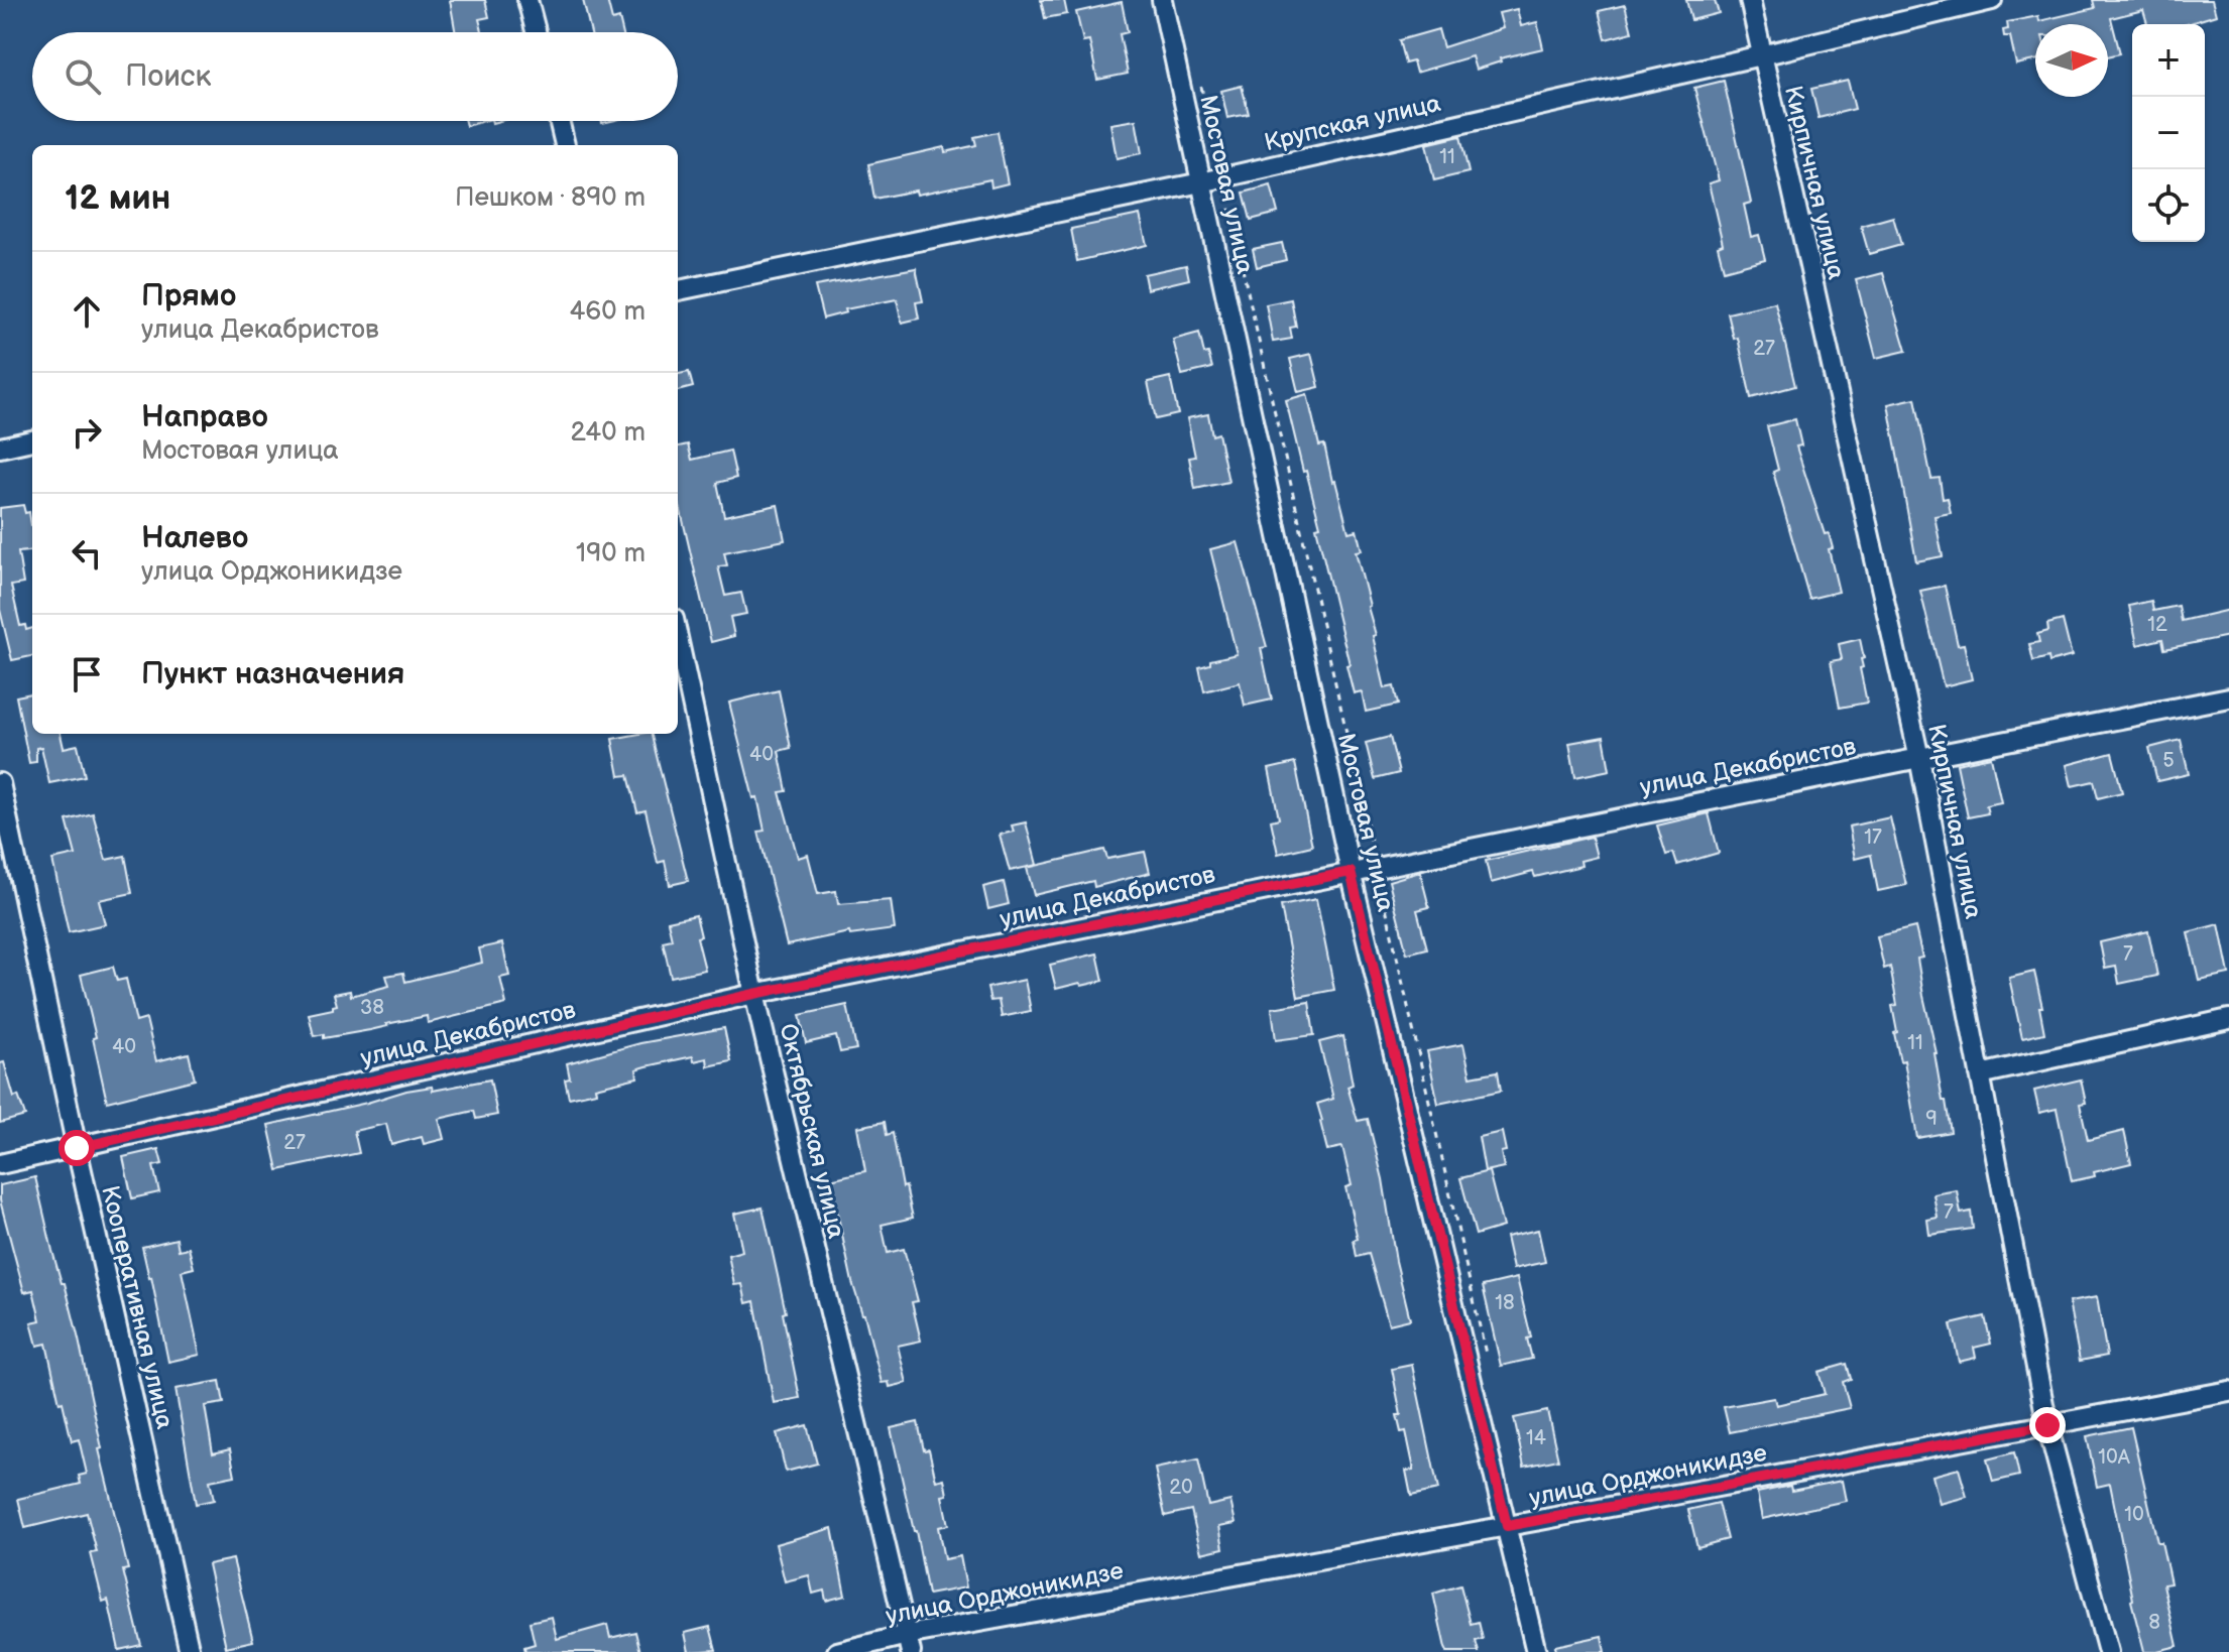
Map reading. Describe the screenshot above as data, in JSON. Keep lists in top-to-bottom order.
{
  "streets": {
    "street": [
      "Крупская улица",
      "Кирпичная улица",
      "Мостовая улица",
      "улица Декабристов",
      "Октябрьская улица",
      "Кооперативная улица",
      "улица Орджоникидзе"
    ]
  },
  "crossings": [
    ["Крупская улица", "Кирпичная улица"],
    ["Крупская улица", "Мостовая улица"],
    ["Кирпичная улица", "улица Декабристов"],
    ["Кирпичная улица", "улица Орджоникидзе"],
    ["Мостовая улица", "улица Декабристов"],
    ["Мостовая улица", "улица Орджоникидзе"],
    ["улица Декабристов", "Октябрьская улица"],
    ["улица Декабристов", "Кооперативная улица"],
    ["Октябрьская улица", "улица Орджоникидзе"]
  ],
  "house_numbers": [
    "11",
    "27",
    "12",
    "40",
    "5",
    "17",
    "7",
    "38",
    "11",
    "40",
    "9",
    "27",
    "7",
    "18",
    "14",
    "10А",
    "20",
    "10",
    "8"
  ],
  "north": "right",
  "page": {
    "map_buttons": ["+", "−"],
    "search": "Поиск",
    "heading": ["12 мин", "Пешком · 890 m"],
    "list": [
      ["Прямо", "улица Декабристов", "460 m"],
      ["Направо", "Мостовая улица", "240 m"],
      ["Налево", "улица Орджоникидзе", "190 m"],
      "Пункт назначения"
    ]
  }
}
